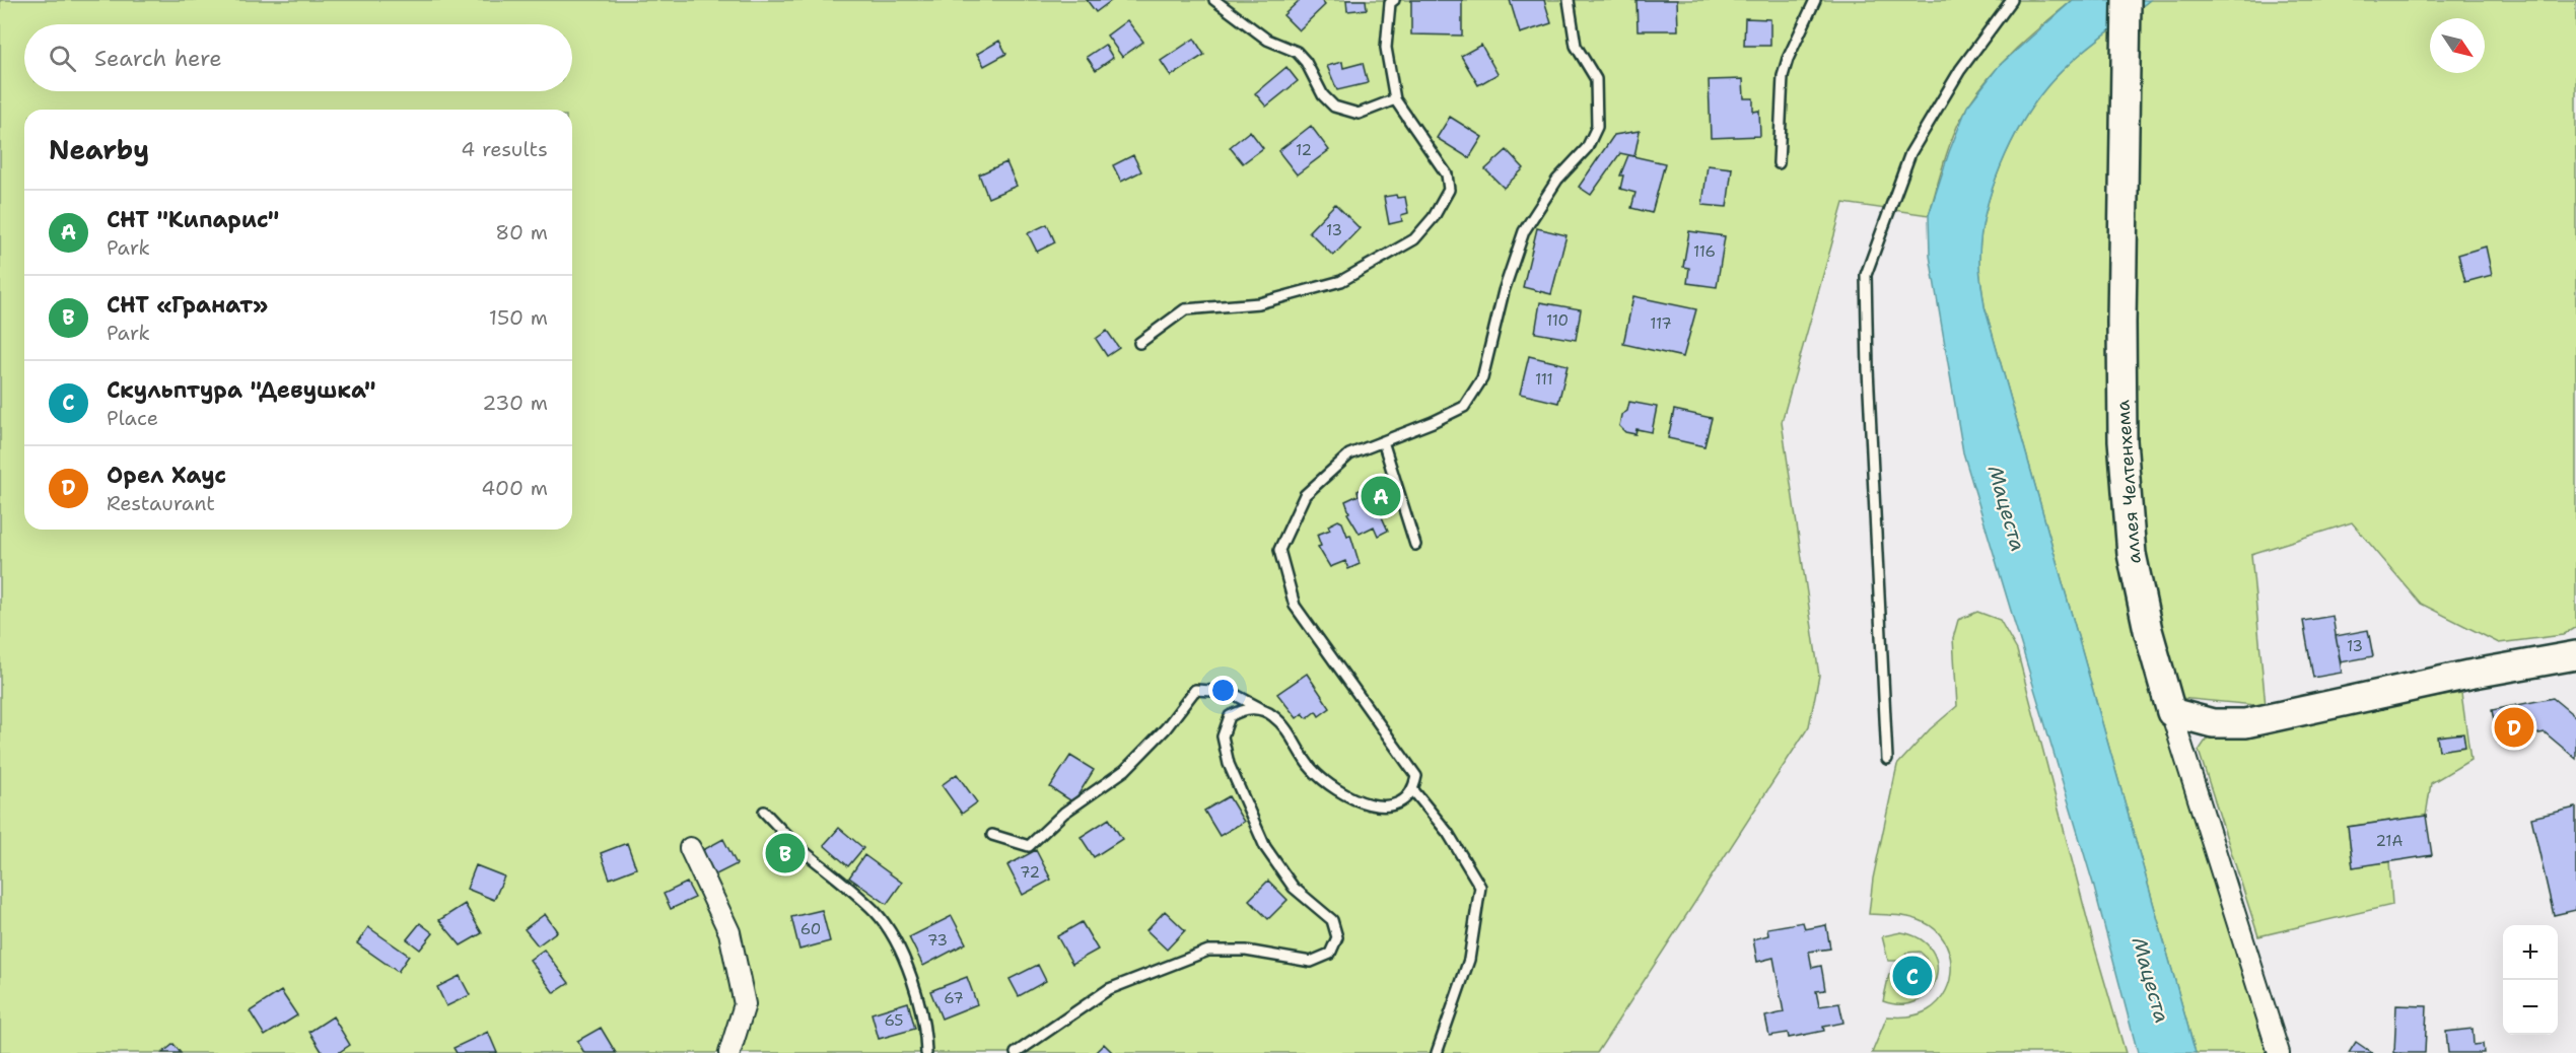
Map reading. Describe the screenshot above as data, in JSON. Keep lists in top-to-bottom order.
{
  "streets": {
    "main road": ["аллея Челтенхема"]
  },
  "water": ["Мацеста"],
  "house_numbers": [
    "12",
    "13",
    "116",
    "110",
    "117",
    "111",
    "13",
    "21А",
    "72",
    "60",
    "73",
    "67",
    "65"
  ],
  "north": "bottom right",
  "page": {
    "search": "Search here",
    "heading": ["Nearby", "4 results"],
    "list": [
      {
        "mark": "A",
        "name": "СНТ \"Кипарис\"",
        "note": "Park",
        "value": "80 m"
      },
      {
        "mark": "B",
        "name": "СНТ «Гранат»",
        "note": "Park",
        "value": "150 m"
      },
      {
        "mark": "C",
        "name": "Скульптура \"Девушка\"",
        "note": "Place",
        "value": "230 m"
      },
      {
        "mark": "D",
        "name": "Орел Хаус",
        "note": "Restaurant",
        "value": "400 m"
      }
    ],
    "pins": [
      "A",
      "D",
      "B",
      "C"
    ],
    "map_buttons": ["+", "−"]
  }
}
